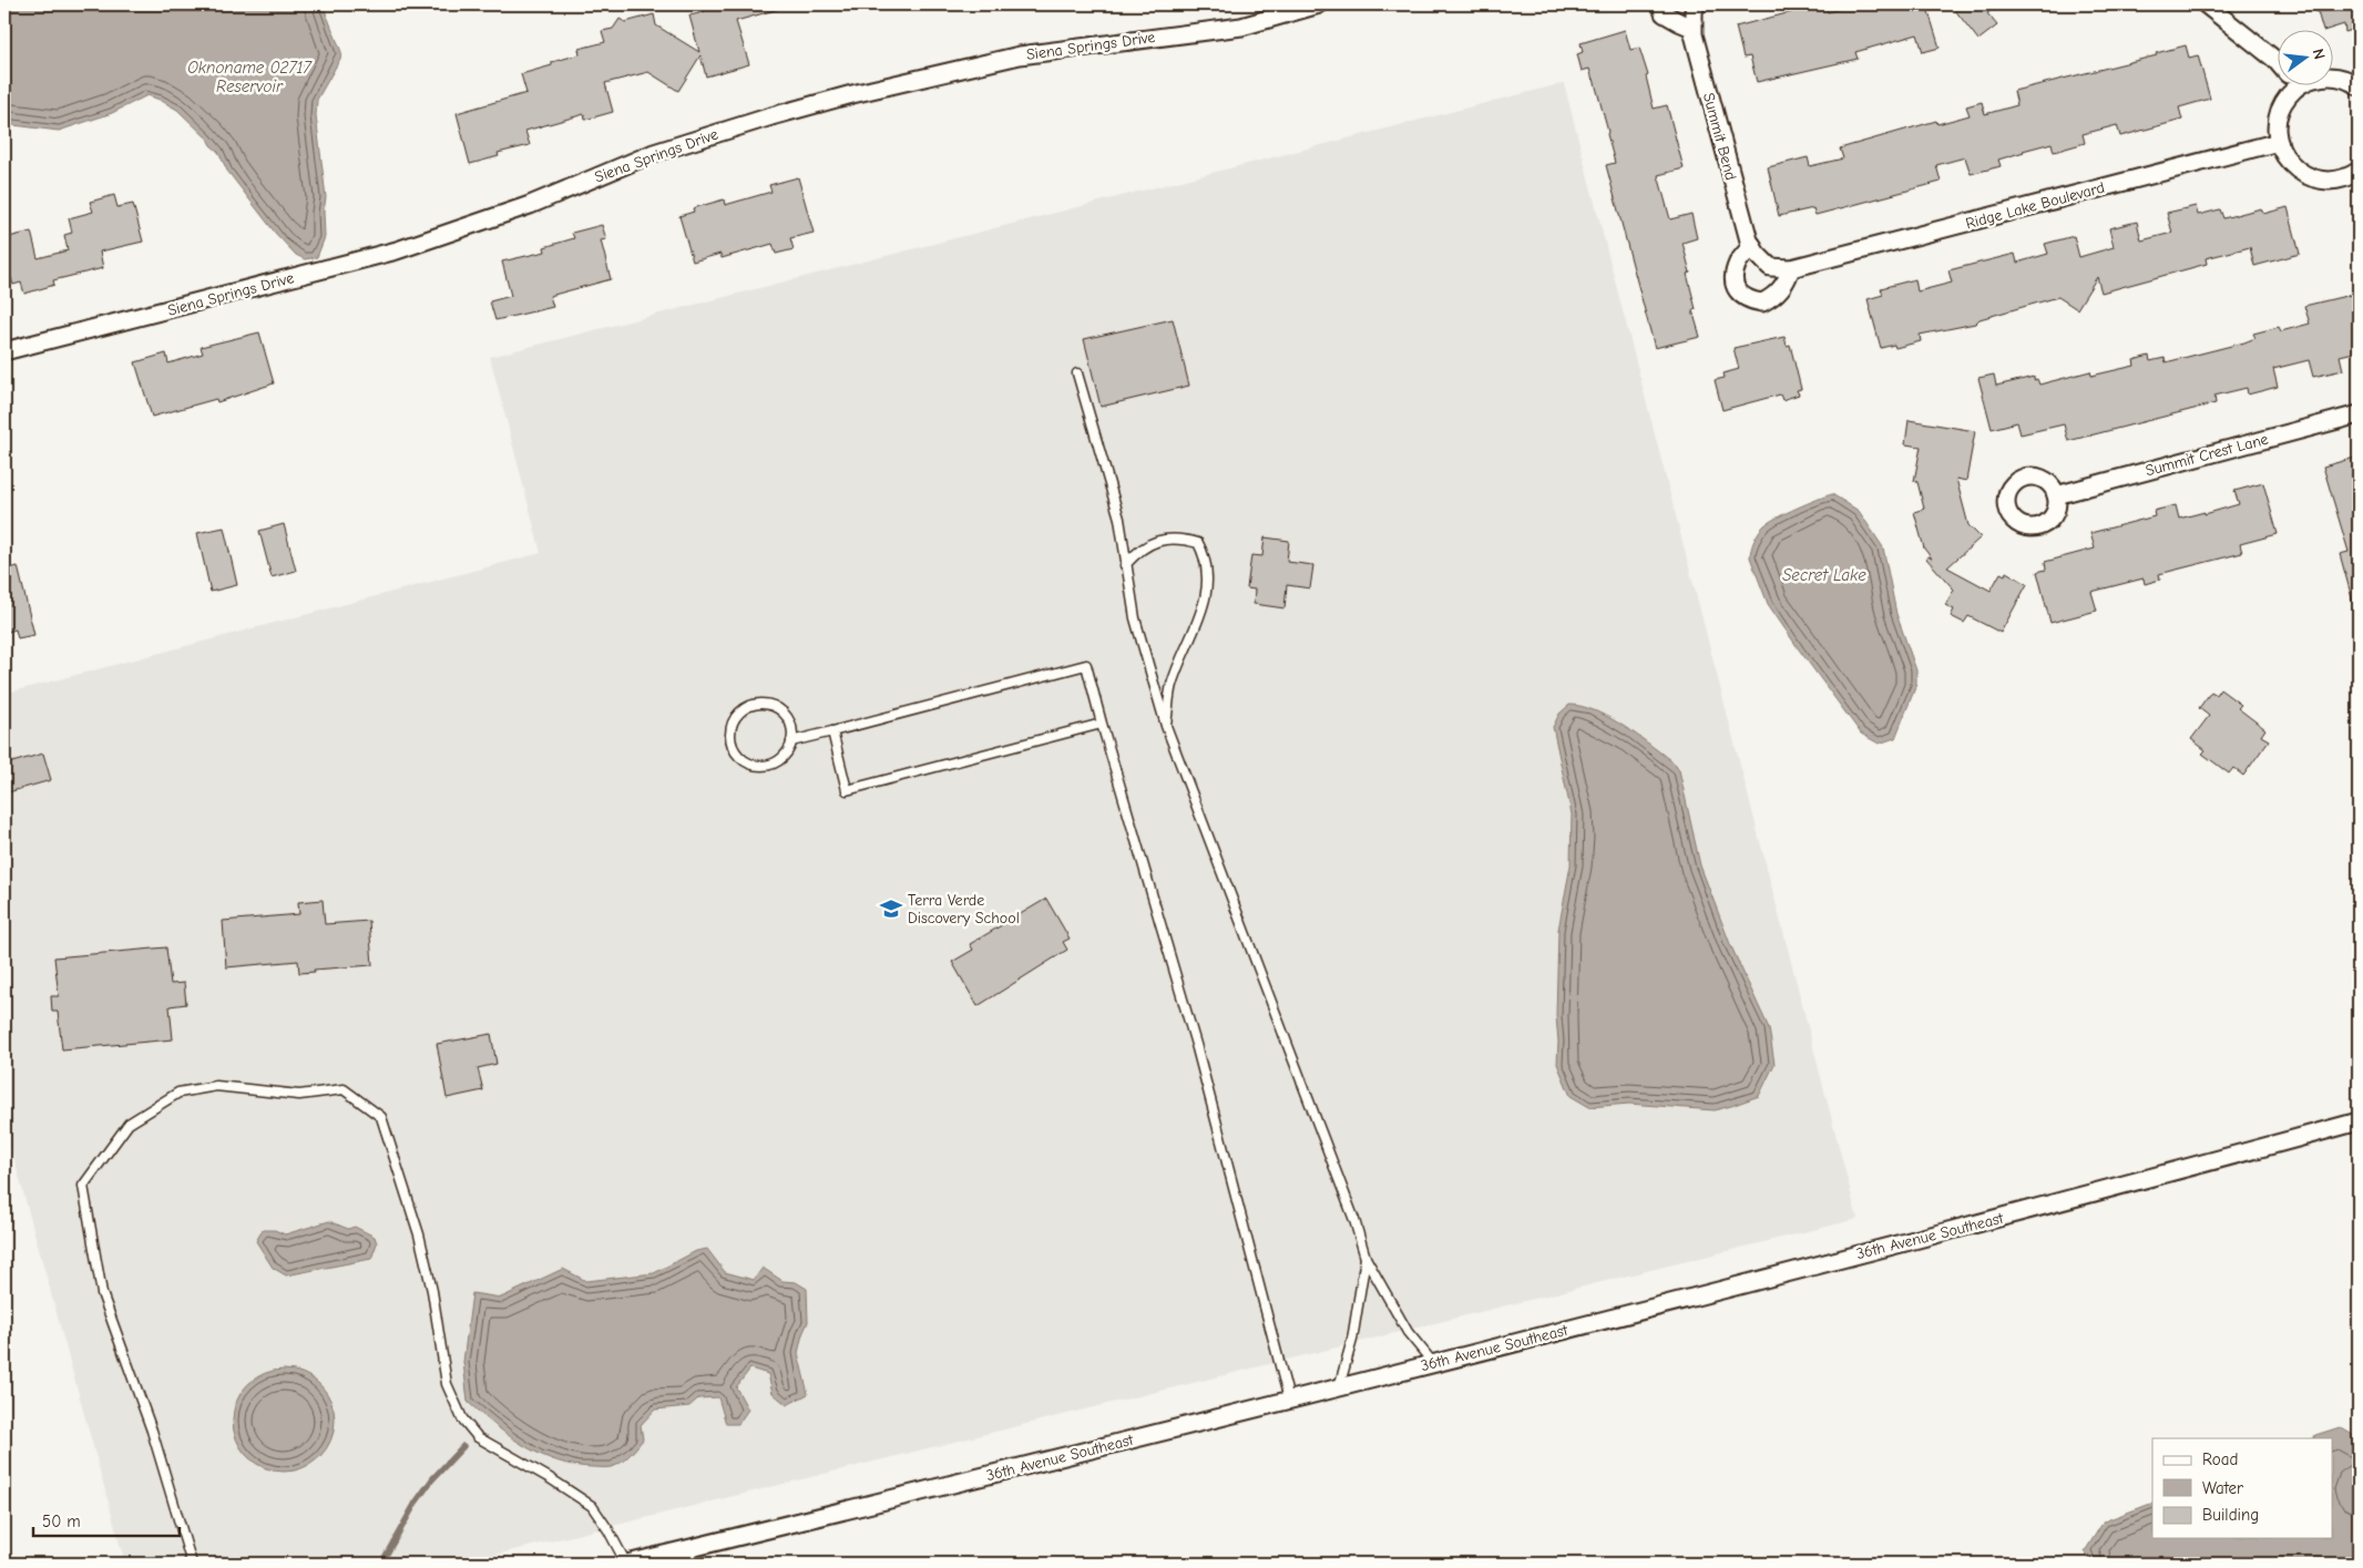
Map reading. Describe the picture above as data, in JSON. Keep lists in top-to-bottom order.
{
  "streets": {
    "street": [
      "Siena Springs Drive",
      "Summit Bend",
      "Ridge Lake Boulevard",
      "Summit Crest Lane",
      "36th Avenue Southeast"
    ]
  },
  "crossings": [
    ["Summit Bend", "Ridge Lake Boulevard"]
  ],
  "water": ["Oknoname 02717 Reservoir", "Secret Lake"],
  "places": {
    "school or university": ["Terra Verde Discovery School"]
  },
  "legend": ["Road", "Water", "Building"],
  "scale_bar": "50 m",
  "north": "right"
}
